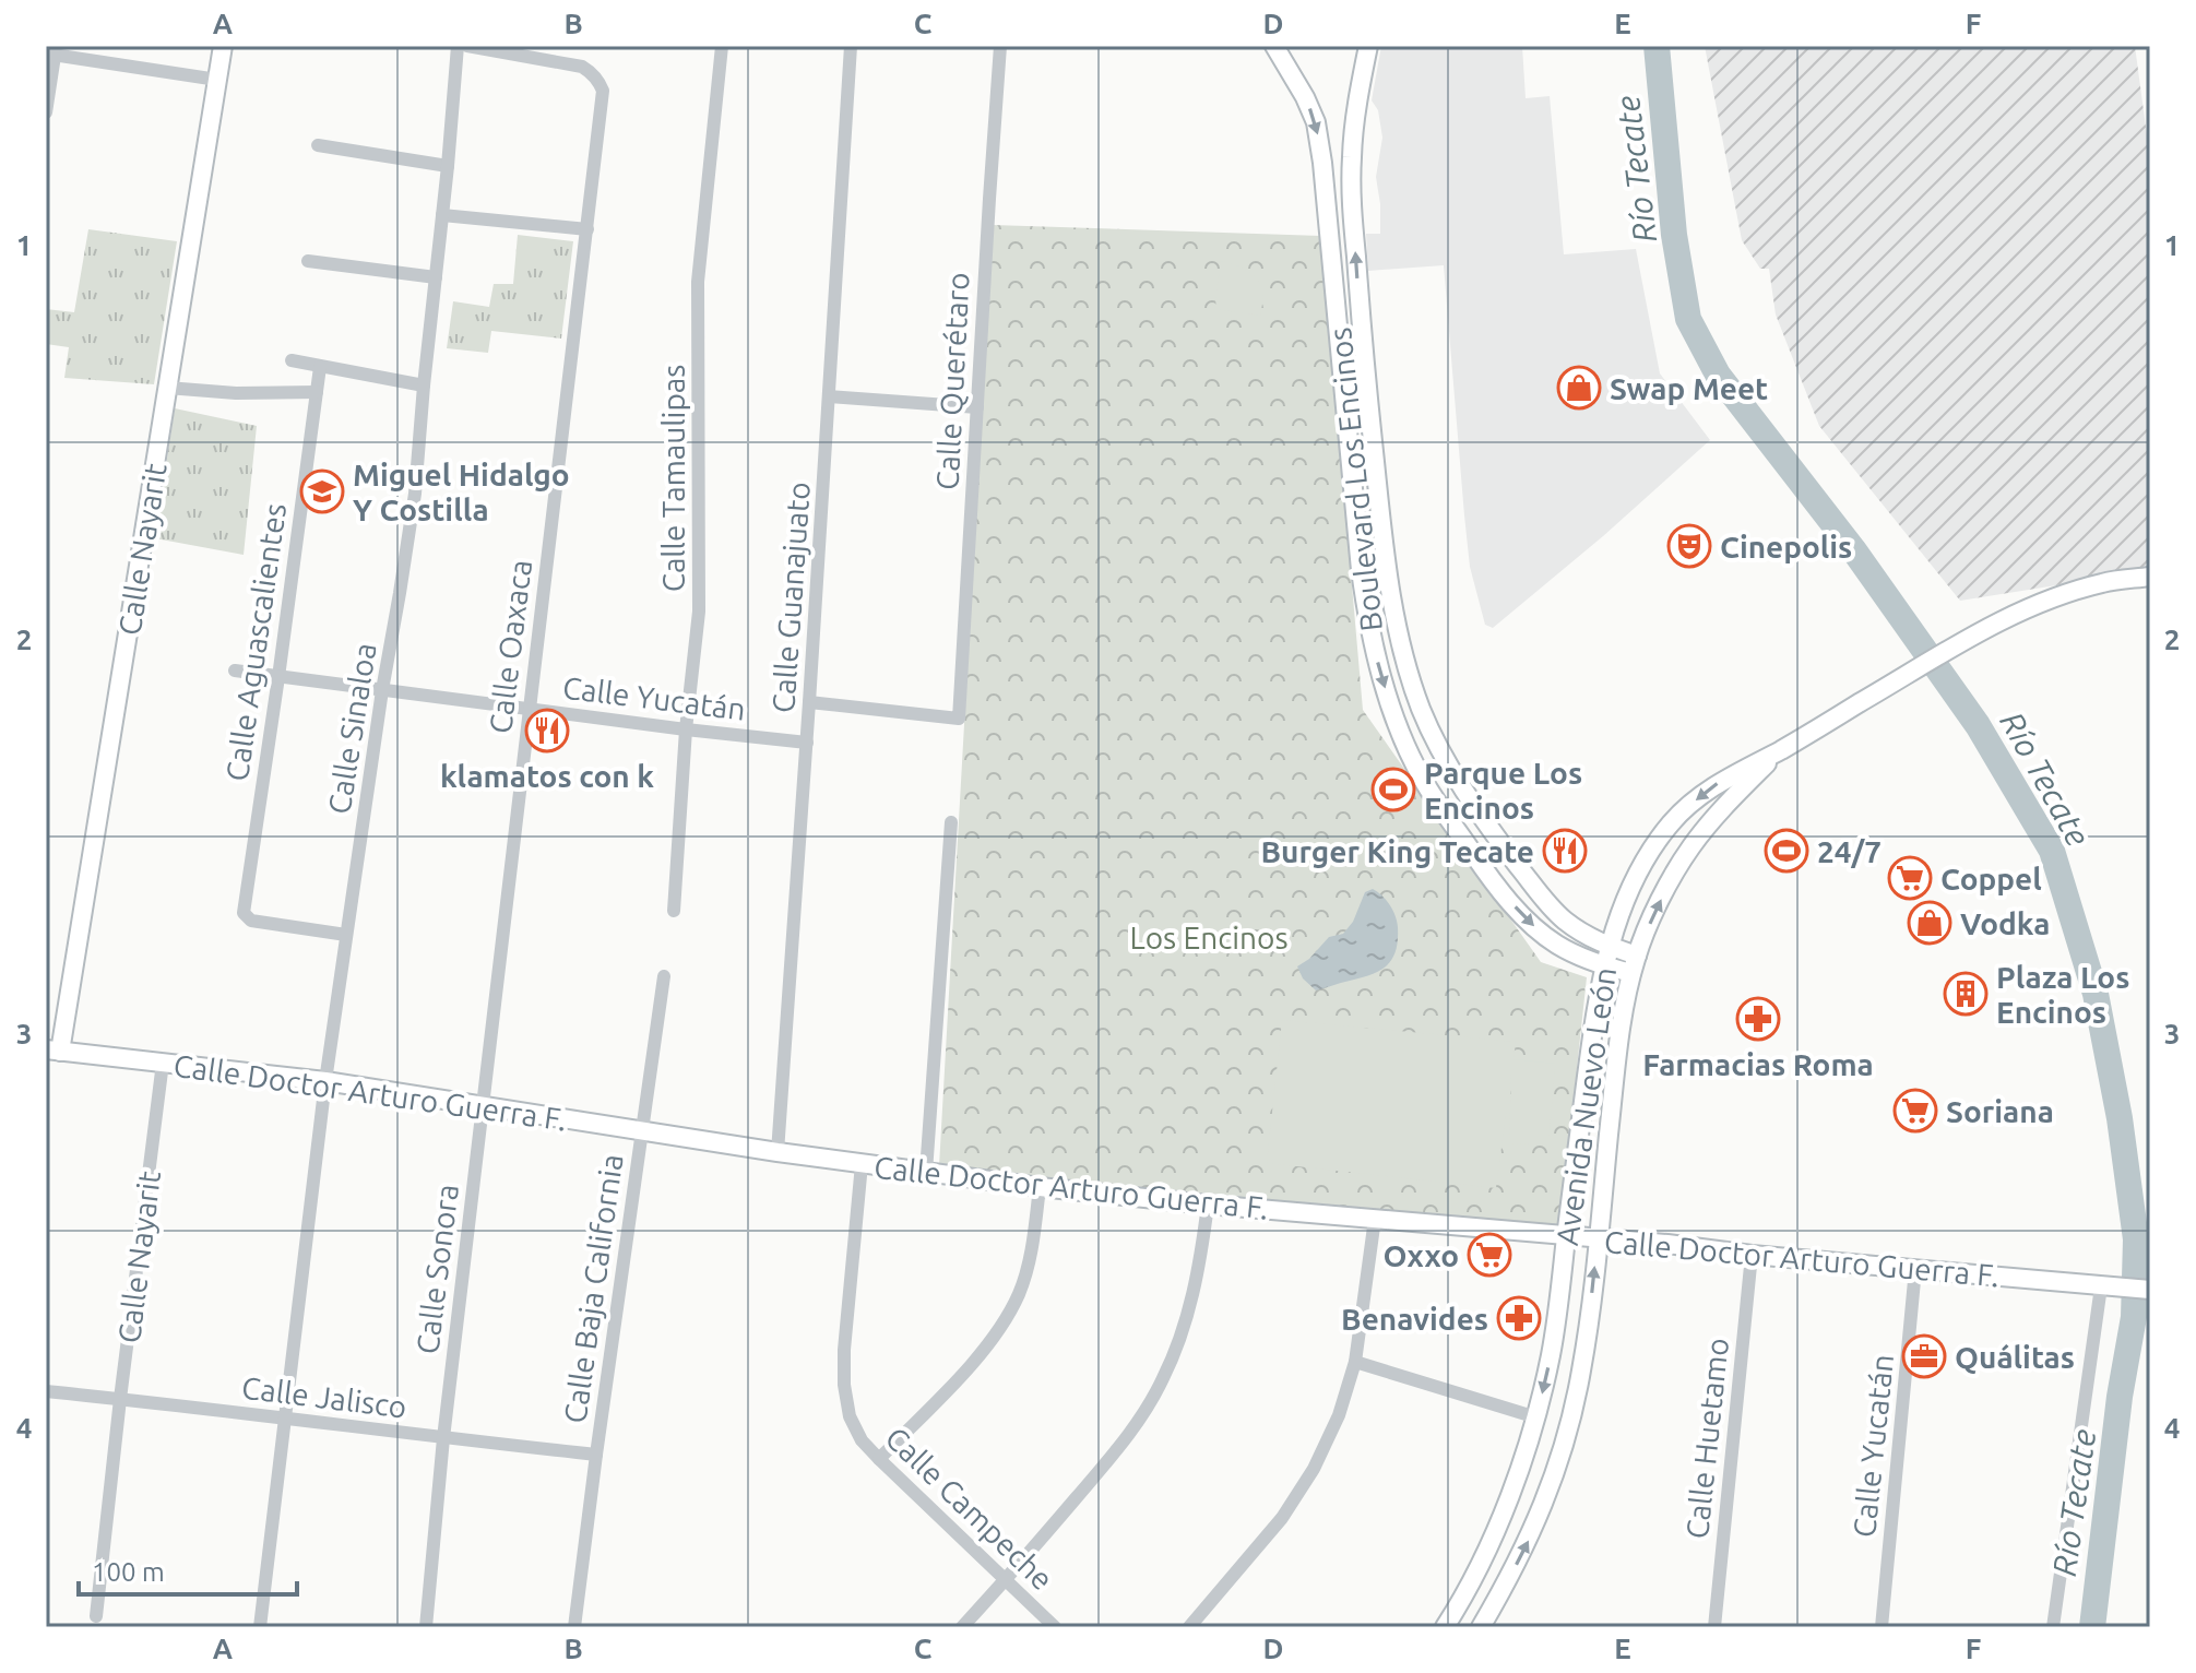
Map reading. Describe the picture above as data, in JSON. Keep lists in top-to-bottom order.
{
  "streets": {
    "street": [
      "Calle Querétaro",
      "Calle Tamaulipas",
      "Boulevard Los Encinos",
      "Calle Nayarit",
      "Calle Guanajuato",
      "Calle Aguascalientes",
      "Calle Oaxaca",
      "Calle Yucatán",
      "Calle Sinaloa",
      "Calle Doctor Arturo Guerra F.",
      "Avenida Nuevo León",
      "Calle Sonora",
      "Calle Baja California",
      "Calle Jalisco",
      "Calle Huetamo",
      "Calle Campeche"
    ]
  },
  "crossings": [
    ["Calle Querétaro", "Calle Guanajuato"],
    ["Calle Tamaulipas", "Calle Yucatán"],
    ["Boulevard Los Encinos", "Avenida Nuevo León"],
    ["Calle Nayarit", "Calle Doctor Arturo Guerra F."],
    ["Calle Nayarit", "Calle Jalisco"],
    ["Calle Guanajuato", "Calle Yucatán"],
    ["Calle Guanajuato", "Calle Doctor Arturo Guerra F."],
    ["Calle Aguascalientes", "Calle Yucatán"],
    ["Calle Aguascalientes", "Calle Sinaloa"],
    ["Calle Oaxaca", "Calle Yucatán"],
    ["Calle Oaxaca", "Calle Doctor Arturo Guerra F."],
    ["Calle Oaxaca", "Calle Sonora"],
    ["Calle Yucatán", "Calle Sinaloa"],
    ["Calle Yucatán", "Calle Doctor Arturo Guerra F."],
    ["Calle Sinaloa", "Calle Doctor Arturo Guerra F."],
    ["Calle Sinaloa", "Calle Jalisco"],
    ["Calle Doctor Arturo Guerra F.", "Avenida Nuevo León"],
    ["Calle Doctor Arturo Guerra F.", "Calle Sonora"],
    ["Calle Doctor Arturo Guerra F.", "Calle Baja California"],
    ["Calle Doctor Arturo Guerra F.", "Calle Huetamo"],
    ["Calle Doctor Arturo Guerra F.", "Calle Campeche"],
    ["Calle Sonora", "Calle Jalisco"],
    ["Calle Baja California", "Calle Jalisco"]
  ],
  "water": ["Río Tecate"],
  "parks": ["Los Encinos"],
  "places": {
    "shop": ["Swap Meet", "Vodka"],
    "school or university": ["Miguel Hidalgo Y Costilla"],
    "theatre": ["Cinepolis"],
    "restaurant": ["klamatos con k", "Burger King Tecate"],
    "sports": ["Parque Los Encinos", "24/7"],
    "supermarket": ["Coppel", "Soriana", "Oxxo"],
    "building": ["Plaza Los Encinos"],
    "pharmacy": ["Farmacias Roma", "Benavides"],
    "office": ["Quálitas"]
  },
  "scale_bar": "100 m",
  "grid": {
    "columns": [
      "A",
      "B",
      "C",
      "D",
      "E",
      "F"
    ],
    "rows": [
      "1",
      "2",
      "3",
      "4"
    ]
  }
}
